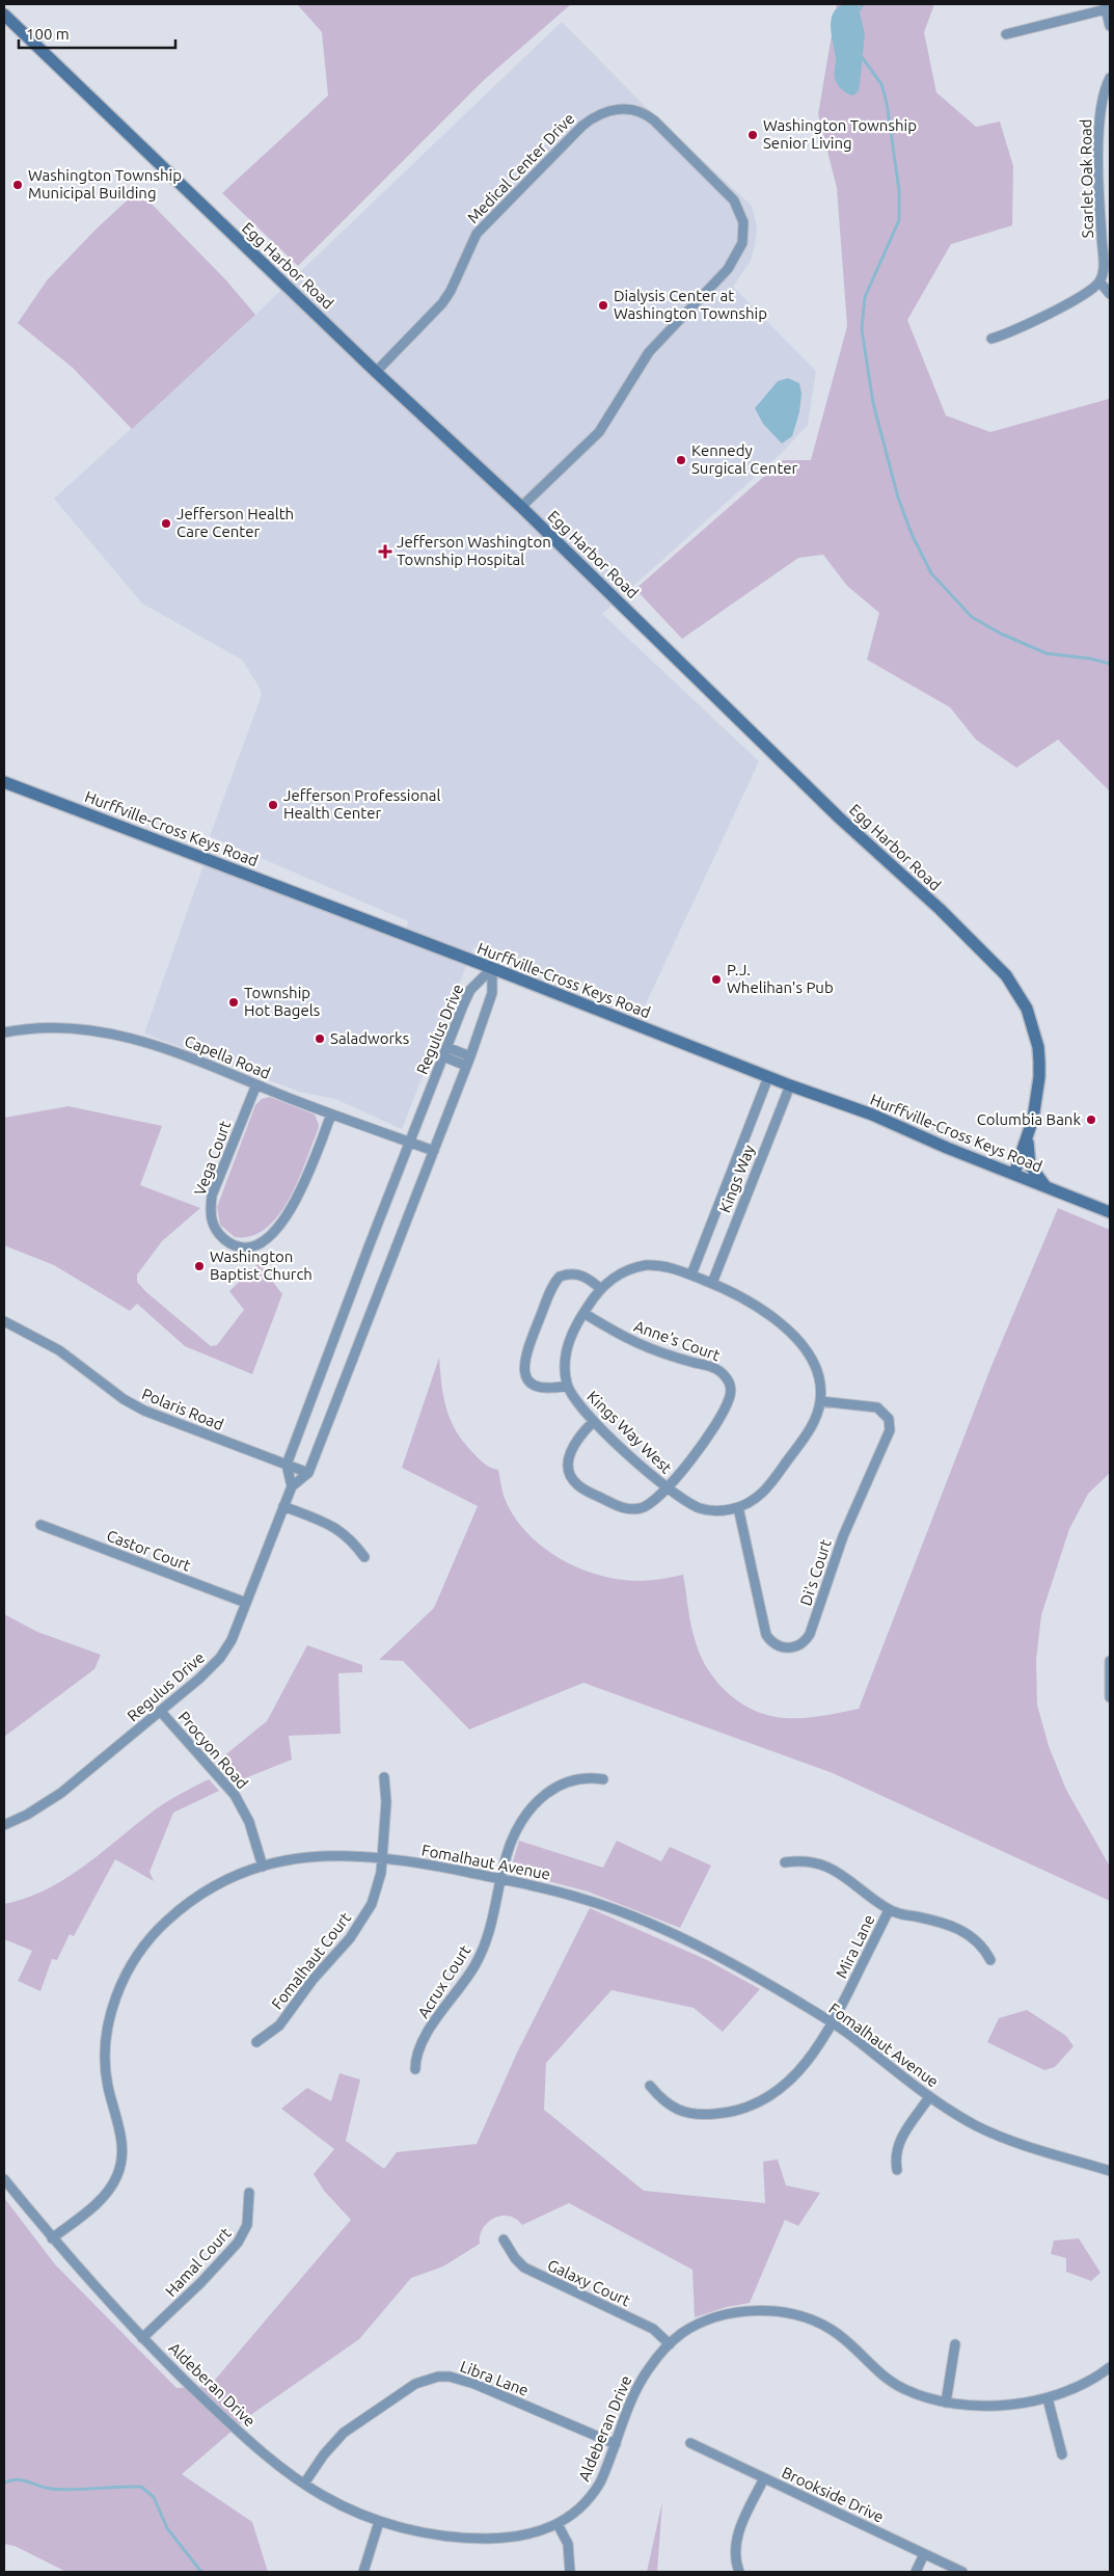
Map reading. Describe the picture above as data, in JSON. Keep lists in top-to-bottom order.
{
  "streets": {
    "main road": ["Egg Harbor Road", "Hurffville-Cross Keys Road"],
    "street": [
      "Medical Center Drive",
      "Scarlet Oak Road",
      "Regulus Drive",
      "Capella Road",
      "Vega Court",
      "Kings Way",
      "Anne's Court",
      "Polaris Road",
      "Kings Way West",
      "Castor Court",
      "Di's Court",
      "Procyon Road",
      "Fomalhaut Avenue",
      "Mira Lane",
      "Fomalhaut Court",
      "Acrux Court",
      "Hamal Court",
      "Galaxy Court",
      "Libra Lane",
      "Aldeberan Drive",
      "Brookside Drive"
    ]
  },
  "crossings": [
    ["Medical Center Drive", "Egg Harbor Road"],
    ["Egg Harbor Road", "Hurffville-Cross Keys Road"],
    ["Hurffville-Cross Keys Road", "Regulus Drive"],
    ["Hurffville-Cross Keys Road", "Kings Way"],
    ["Regulus Drive", "Capella Road"],
    ["Regulus Drive", "Polaris Road"],
    ["Regulus Drive", "Castor Court"],
    ["Regulus Drive", "Procyon Road"],
    ["Capella Road", "Vega Court"],
    ["Kings Way", "Kings Way West"],
    ["Anne's Court", "Kings Way West"],
    ["Kings Way West", "Di's Court"],
    ["Procyon Road", "Fomalhaut Avenue"],
    ["Fomalhaut Avenue", "Mira Lane"],
    ["Fomalhaut Avenue", "Fomalhaut Court"],
    ["Fomalhaut Avenue", "Acrux Court"],
    ["Fomalhaut Avenue", "Aldeberan Drive"],
    ["Hamal Court", "Aldeberan Drive"],
    ["Galaxy Court", "Aldeberan Drive"],
    ["Libra Lane", "Aldeberan Drive"]
  ],
  "places": {
    "other": [
      "Washington Township Senior Living",
      "Washington Township Municipal Building",
      "Dialysis Center at Washington Township",
      "Kennedy Surgical Center",
      "Jefferson Health Care Center",
      "Jefferson Professional Health Center",
      "P.J. Whelihan's Pub",
      "Township Hot Bagels",
      "Saladworks",
      "Columbia Bank",
      "Washington Baptist Church"
    ],
    "health": ["Jefferson Washington Township Hospital"]
  },
  "scale_bar": "100 m"
}
